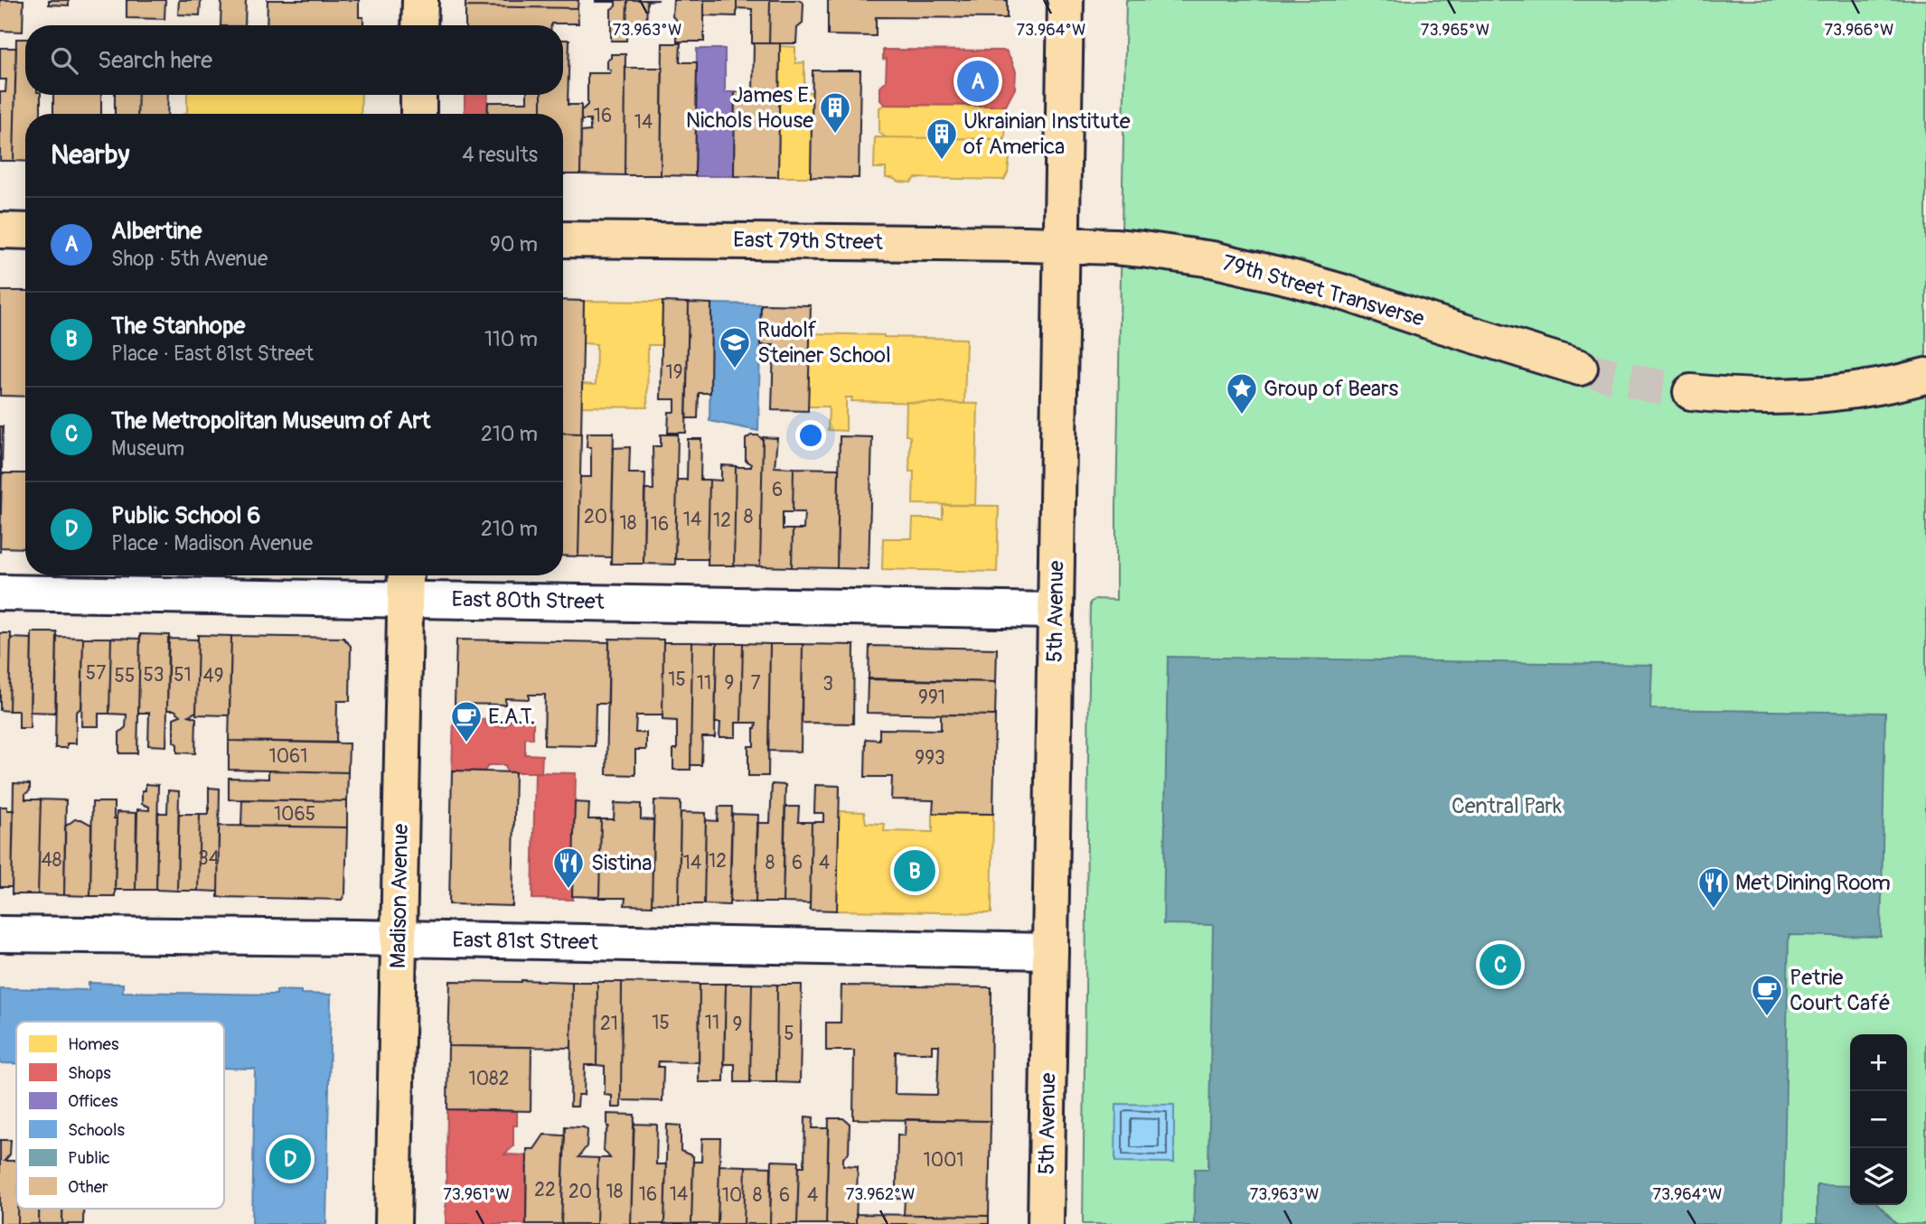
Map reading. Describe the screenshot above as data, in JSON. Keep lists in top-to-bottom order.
{
  "streets": {
    "main road": [
      "East 79th Street",
      "79th Street Transverse",
      "5th Avenue",
      "Madison Avenue"
    ],
    "street": ["East 80th Street", "East 81st Street"]
  },
  "crossings": [
    ["East 79th Street", "79th Street Transverse"],
    ["East 79th Street", "5th Avenue"],
    ["79th Street Transverse", "5th Avenue"],
    ["East 80th Street", "5th Avenue"],
    ["East 80th Street", "Madison Avenue"],
    ["5th Avenue", "East 81st Street"],
    ["Madison Avenue", "East 81st Street"]
  ],
  "parks": ["Central Park"],
  "places": {
    "building": ["James E. Nichols House", "Ukrainian Institute of America"],
    "school or university": ["Rudolf Steiner School"],
    "place": ["Group of Bears"],
    "cafe": ["E.A.T.", "Petrie Court Café"],
    "restaurant": ["Sistina", "Met Dining Room"]
  },
  "house_numbers": [
    "16",
    "14",
    "19",
    "6",
    "20",
    "8",
    "14",
    "12",
    "18",
    "16",
    "57",
    "53",
    "51",
    "55",
    "49",
    "15",
    "11",
    "9",
    "7",
    "3",
    "991",
    "1061",
    "993",
    "1065",
    "34",
    "48",
    "12",
    "14",
    "8",
    "6",
    "4",
    "15",
    "11",
    "21",
    "9",
    "5",
    "1082",
    "1001",
    "22",
    "20",
    "18",
    "16",
    "14",
    "10",
    "8",
    "6",
    "4"
  ],
  "legend": [
    "Homes",
    "Shops",
    "Offices",
    "Schools",
    "Public",
    "Other"
  ],
  "page": {
    "search": "Search here",
    "pins": [
      "A",
      "B",
      "C",
      "D"
    ],
    "heading": ["Nearby", "4 results"],
    "list": [
      {
        "mark": "A",
        "name": "Albertine",
        "note": "Shop · 5th Avenue",
        "value": "90 m"
      },
      {
        "mark": "B",
        "name": "The Stanhope",
        "note": "Place · East 81st Street",
        "value": "110 m"
      },
      {
        "mark": "C",
        "name": "The Metropolitan Museum of Art",
        "note": "Museum",
        "value": "210 m"
      },
      {
        "mark": "D",
        "name": "Public School 6",
        "note": "Place · Madison Avenue",
        "value": "210 m"
      }
    ],
    "map_buttons": ["+", "−"]
  },
  "coordinates": [
    "73.963°W",
    "73.964°W",
    "73.965°W",
    "73.966°W",
    "73.961°W",
    "73.962°W"
  ]
}
